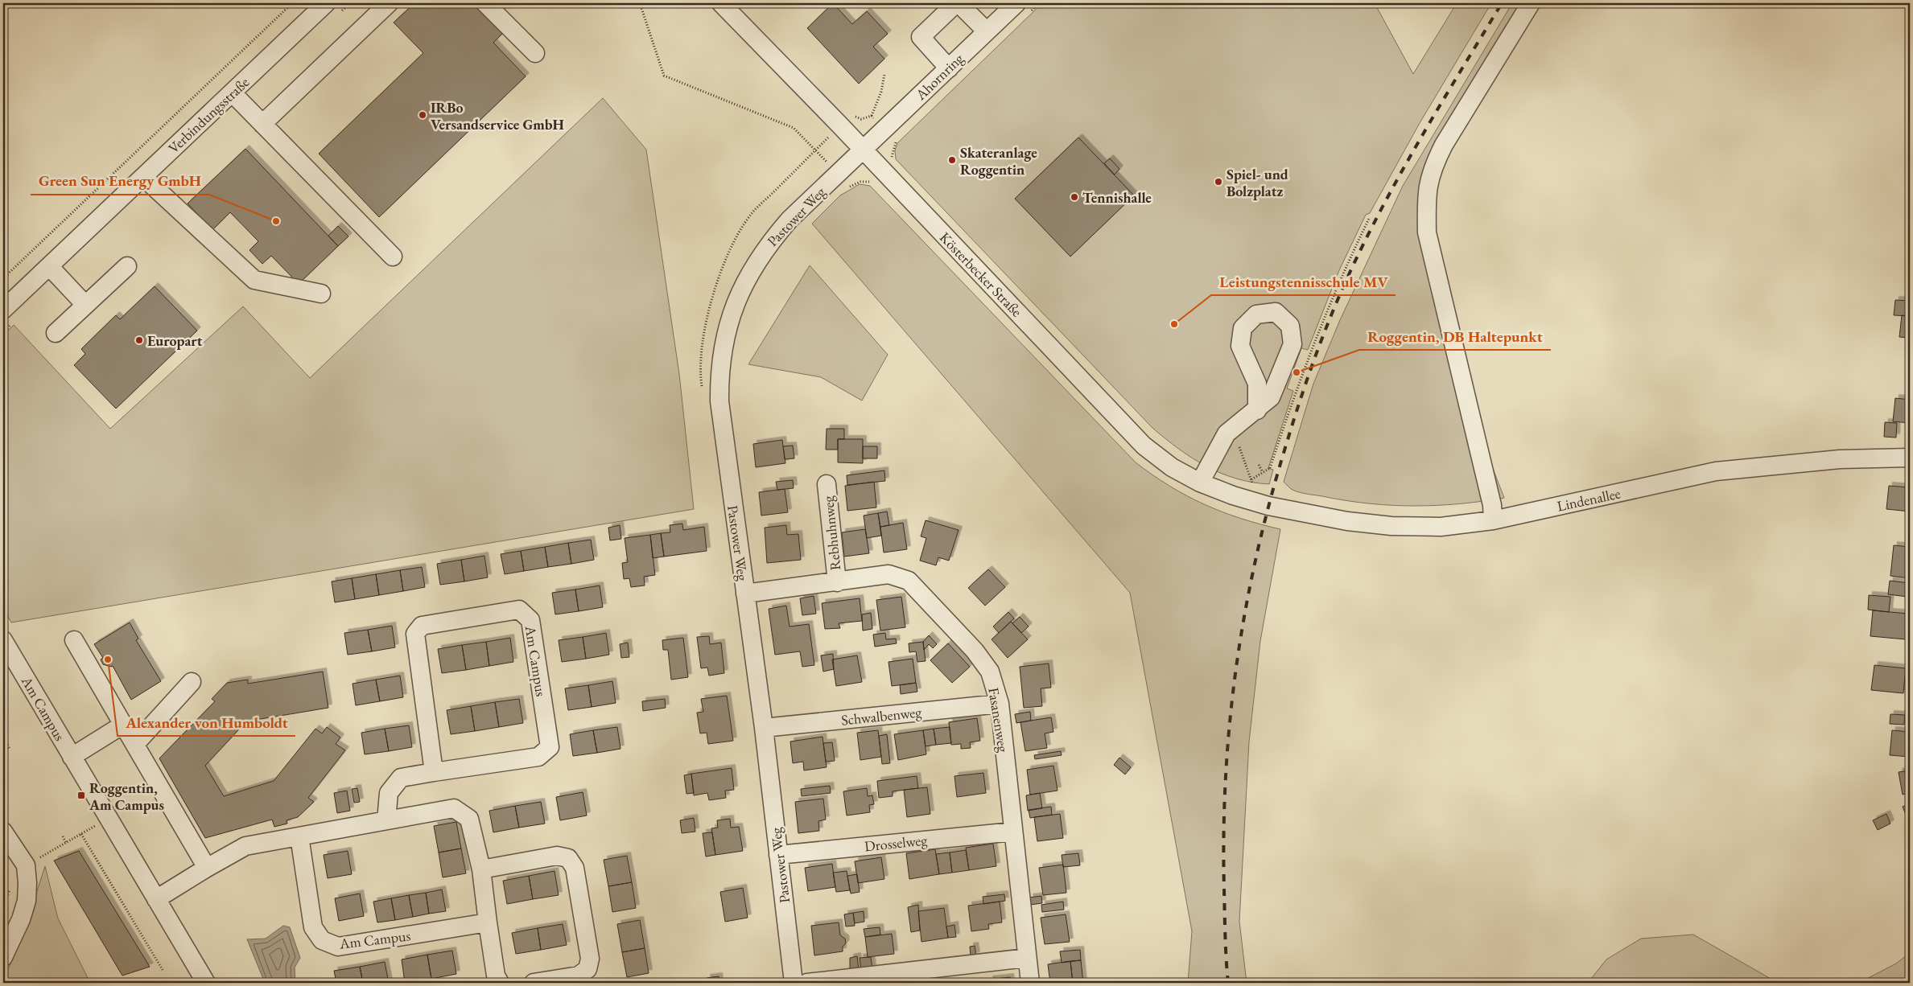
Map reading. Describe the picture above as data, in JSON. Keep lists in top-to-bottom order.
{
  "streets": {
    "street": [
      "Ahornring",
      "Verbindungsstraße",
      "Pastower Weg",
      "Kösterbecker Straße",
      "Lindenallee",
      "Rebhuhnweg",
      "Am Campus",
      "Schwalbenweg",
      "Fasanenweg",
      "Drosselweg"
    ]
  },
  "crossings": [
    ["Ahornring", "Pastower Weg"],
    ["Ahornring", "Kösterbecker Straße"],
    ["Pastower Weg", "Kösterbecker Straße"],
    ["Pastower Weg", "Schwalbenweg"],
    ["Pastower Weg", "Fasanenweg"],
    ["Pastower Weg", "Drosselweg"],
    ["Kösterbecker Straße", "Lindenallee"],
    ["Rebhuhnweg", "Fasanenweg"],
    ["Schwalbenweg", "Fasanenweg"],
    ["Fasanenweg", "Drosselweg"]
  ],
  "places": {
    "other": [
      "IRBo Versandservice GmbH",
      "Skateranlage Roggentin",
      "Spiel- und Bolzplatz",
      "Tennishalle",
      "Green Sun Energy GmbH",
      "Leistungstennisschule MV",
      "Europart",
      "Roggentin, DB Haltepunkt",
      "Alexander von Humboldt"
    ],
    "transit": ["Roggentin, Am Campus"]
  }
}
